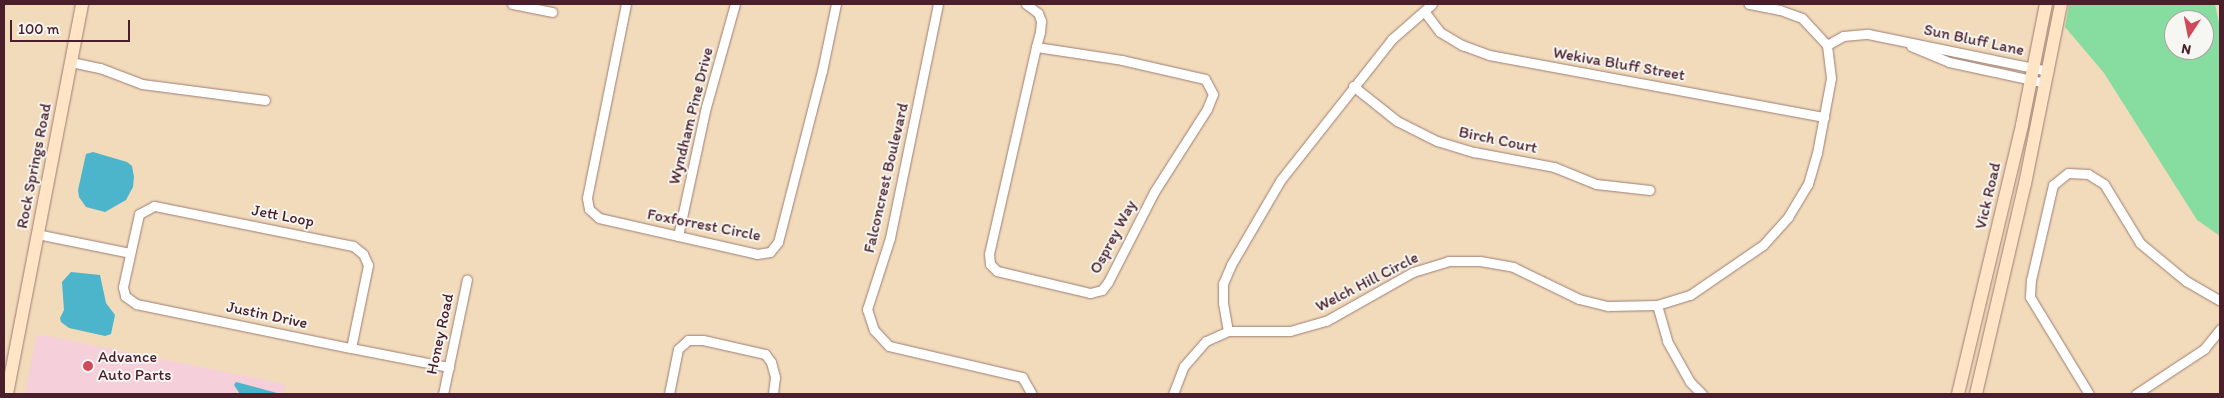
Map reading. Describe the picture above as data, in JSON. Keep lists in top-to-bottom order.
{
  "streets": {
    "street": [
      "Sun Bluff Lane",
      "Wekiva Bluff Street",
      "Wyndham Pine Drive",
      "Birch Court",
      "Rock Springs Road",
      "Falconcrest Boulevard",
      "Vick Road",
      "Jett Loop",
      "Foxforrest Circle",
      "Osprey Way",
      "Welch Hill Circle",
      "Justin Drive",
      "Honey Road"
    ]
  },
  "crossings": [
    ["Sun Bluff Lane", "Vick Road"],
    ["Sun Bluff Lane", "Welch Hill Circle"],
    ["Wekiva Bluff Street", "Welch Hill Circle"],
    ["Wyndham Pine Drive", "Foxforrest Circle"],
    ["Jett Loop", "Justin Drive"],
    ["Justin Drive", "Honey Road"]
  ],
  "places": ["Advance Auto Parts"],
  "scale_bar": "100 m",
  "north": "bottom"
}
